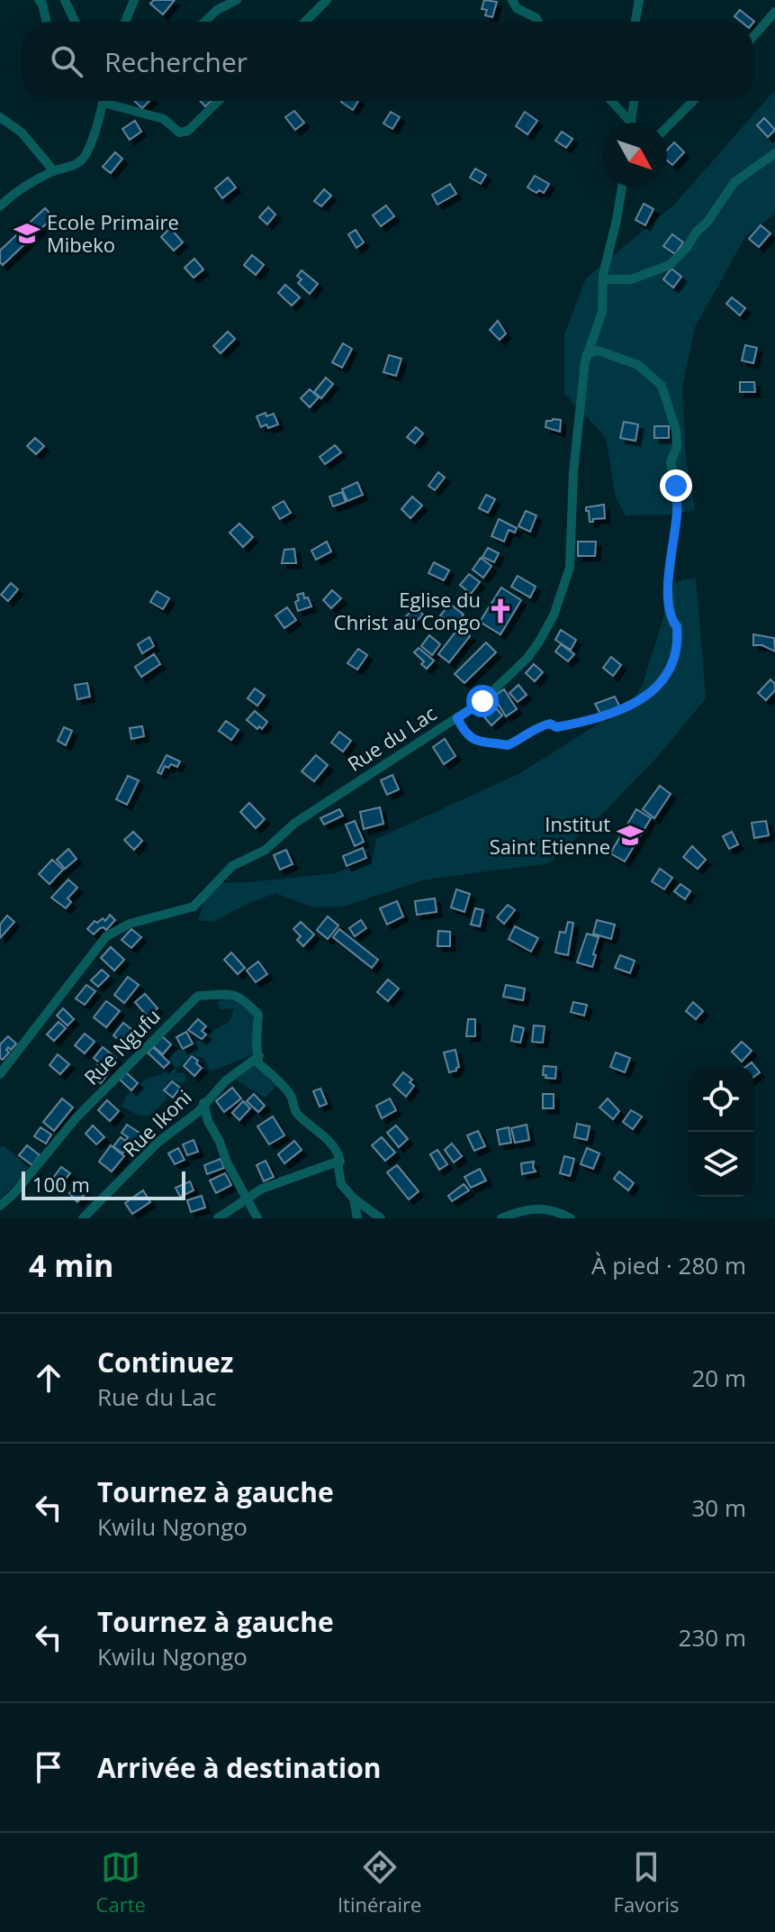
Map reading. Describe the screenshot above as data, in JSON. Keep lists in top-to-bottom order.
{
  "streets": {
    "street": ["Rue du Lac", "Rue Ngufu", "Rue Ikoni"]
  },
  "crossings": [
    ["Rue Ngufu", "Rue Ikoni"]
  ],
  "places": {
    "school or university": ["Ecole Primaire Mibeko", "Institut Saint Etienne"],
    "church": ["Eglise du Christ au Congo"]
  },
  "scale_bar": "100 m",
  "north": "bottom right",
  "page": {
    "search": "Rechercher",
    "scale": "100 m",
    "heading": ["4 min", "À pied · 280 m"],
    "list": [
      ["Continuez", "Rue du Lac", "20 m"],
      ["Tournez à gauche", "Kwilu Ngongo", "30 m"],
      ["Tournez à gauche", "Kwilu Ngongo", "230 m"],
      "Arrivée à destination"
    ],
    "nav": ["Carte", "Itinéraire", "Favoris"]
  }
}
